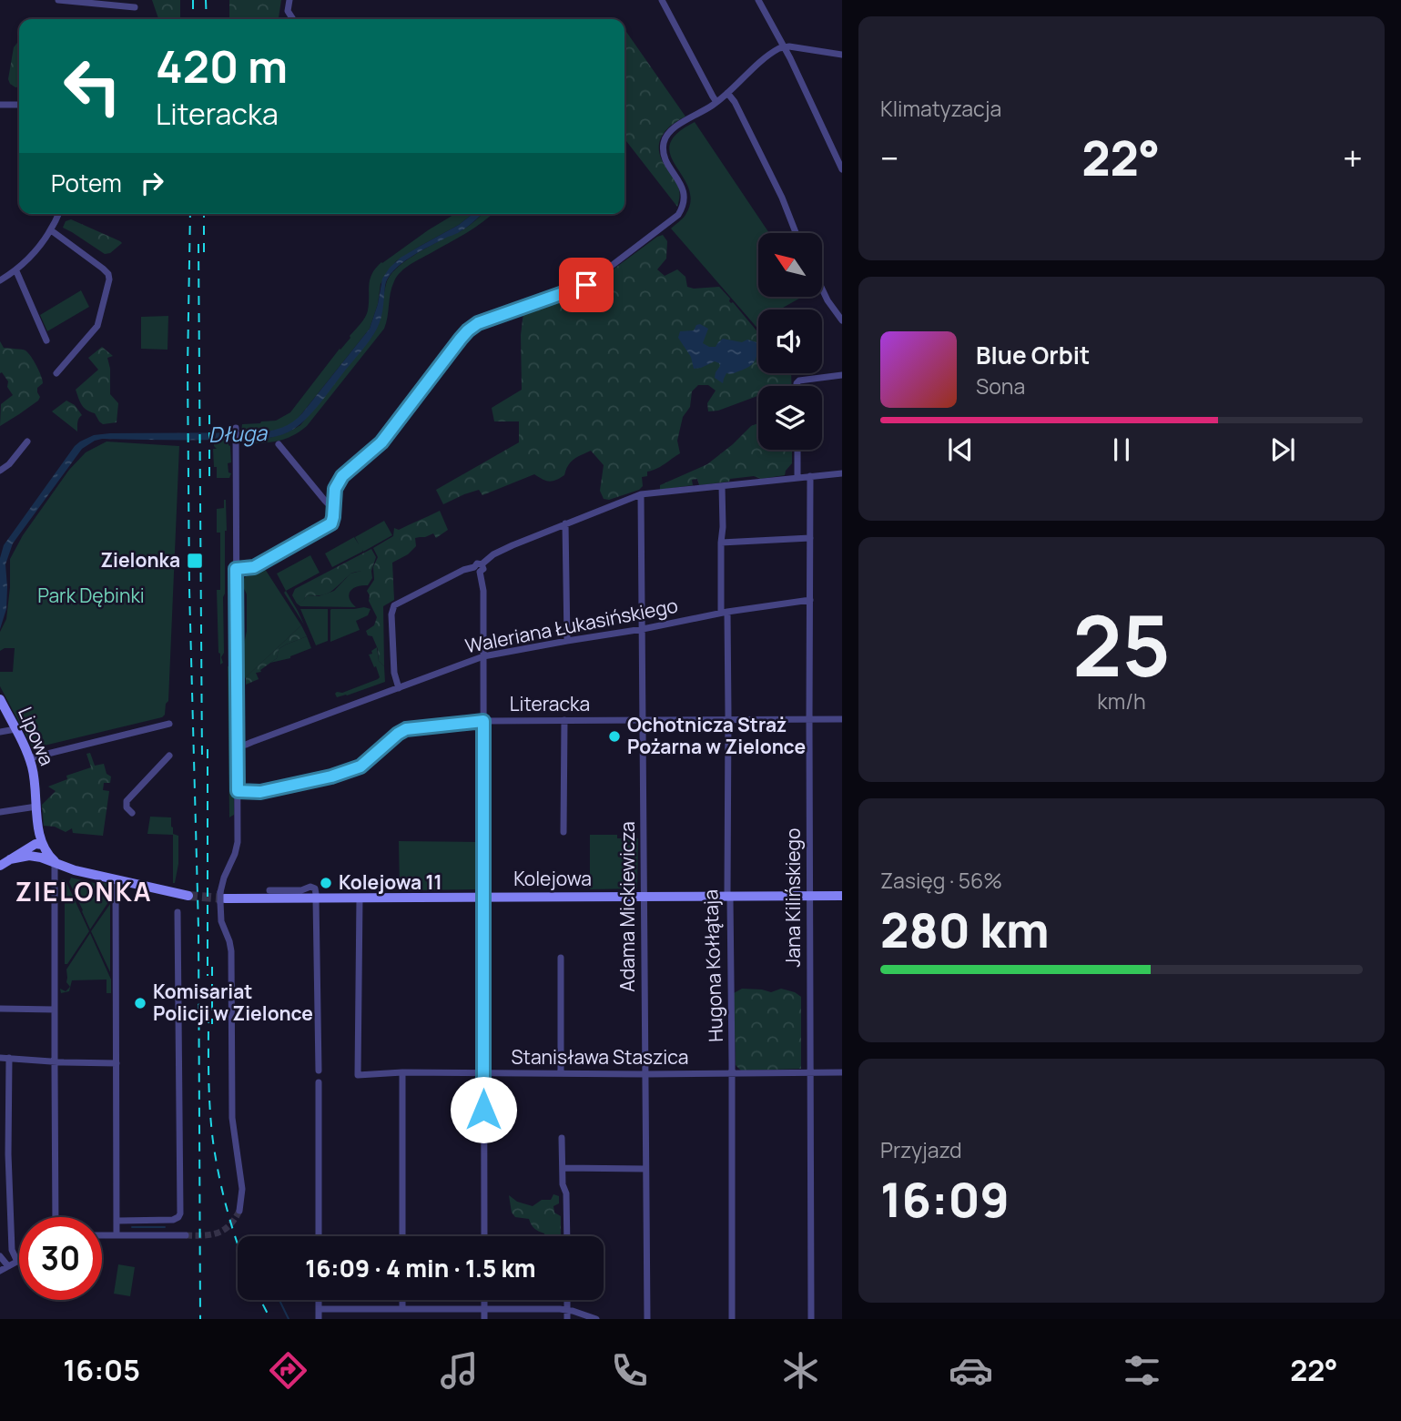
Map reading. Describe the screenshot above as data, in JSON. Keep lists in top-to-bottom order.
{
  "streets": {
    "street": [
      "Waleriana Łukasińskiego",
      "Literacka",
      "Lipowa",
      "Kolejowa",
      "Jana Kilińskiego",
      "Adama Mickiewicza",
      "Hugona Kołłątaja",
      "Stanisława Staszica"
    ]
  },
  "crossings": [
    ["Waleriana Łukasińskiego", "Jana Kilińskiego"],
    ["Waleriana Łukasińskiego", "Adama Mickiewicza"],
    ["Waleriana Łukasińskiego", "Hugona Kołłątaja"],
    ["Literacka", "Jana Kilińskiego"],
    ["Literacka", "Adama Mickiewicza"],
    ["Literacka", "Hugona Kołłątaja"],
    ["Kolejowa", "Jana Kilińskiego"],
    ["Kolejowa", "Adama Mickiewicza"],
    ["Kolejowa", "Hugona Kołłątaja"],
    ["Kolejowa", "Stanisława Staszica"],
    ["Jana Kilińskiego", "Stanisława Staszica"],
    ["Adama Mickiewicza", "Stanisława Staszica"],
    ["Hugona Kołłątaja", "Stanisława Staszica"]
  ],
  "districts": ["ZIELONKA"],
  "water": ["Długa"],
  "parks": ["Park Dębinki"],
  "places": {
    "transit": ["Zielonka"],
    "other": ["Ochotnicza Straż Pożarna w Zielonce", "Kolejowa 11", "Komisariat Policji w Zielonce"]
  },
  "north": "top left",
  "page": {
    "tile": [
      "Klimatyzacja",
      ["25", "km/h"],
      ["Zasięg · 56%", "280 km"],
      ["Przyjazd", "16:09"]
    ],
    "turn": ["420 m", "Literacka"],
    "heat": ["−", "22°", "+"],
    "then": "Potem",
    "song": ["Blue Orbit", "Sona"],
    "limit": "30",
    "trip": "16:09 · 4 min · 1.5 km",
    "tabs": ["16:05", "22°"]
  }
}
